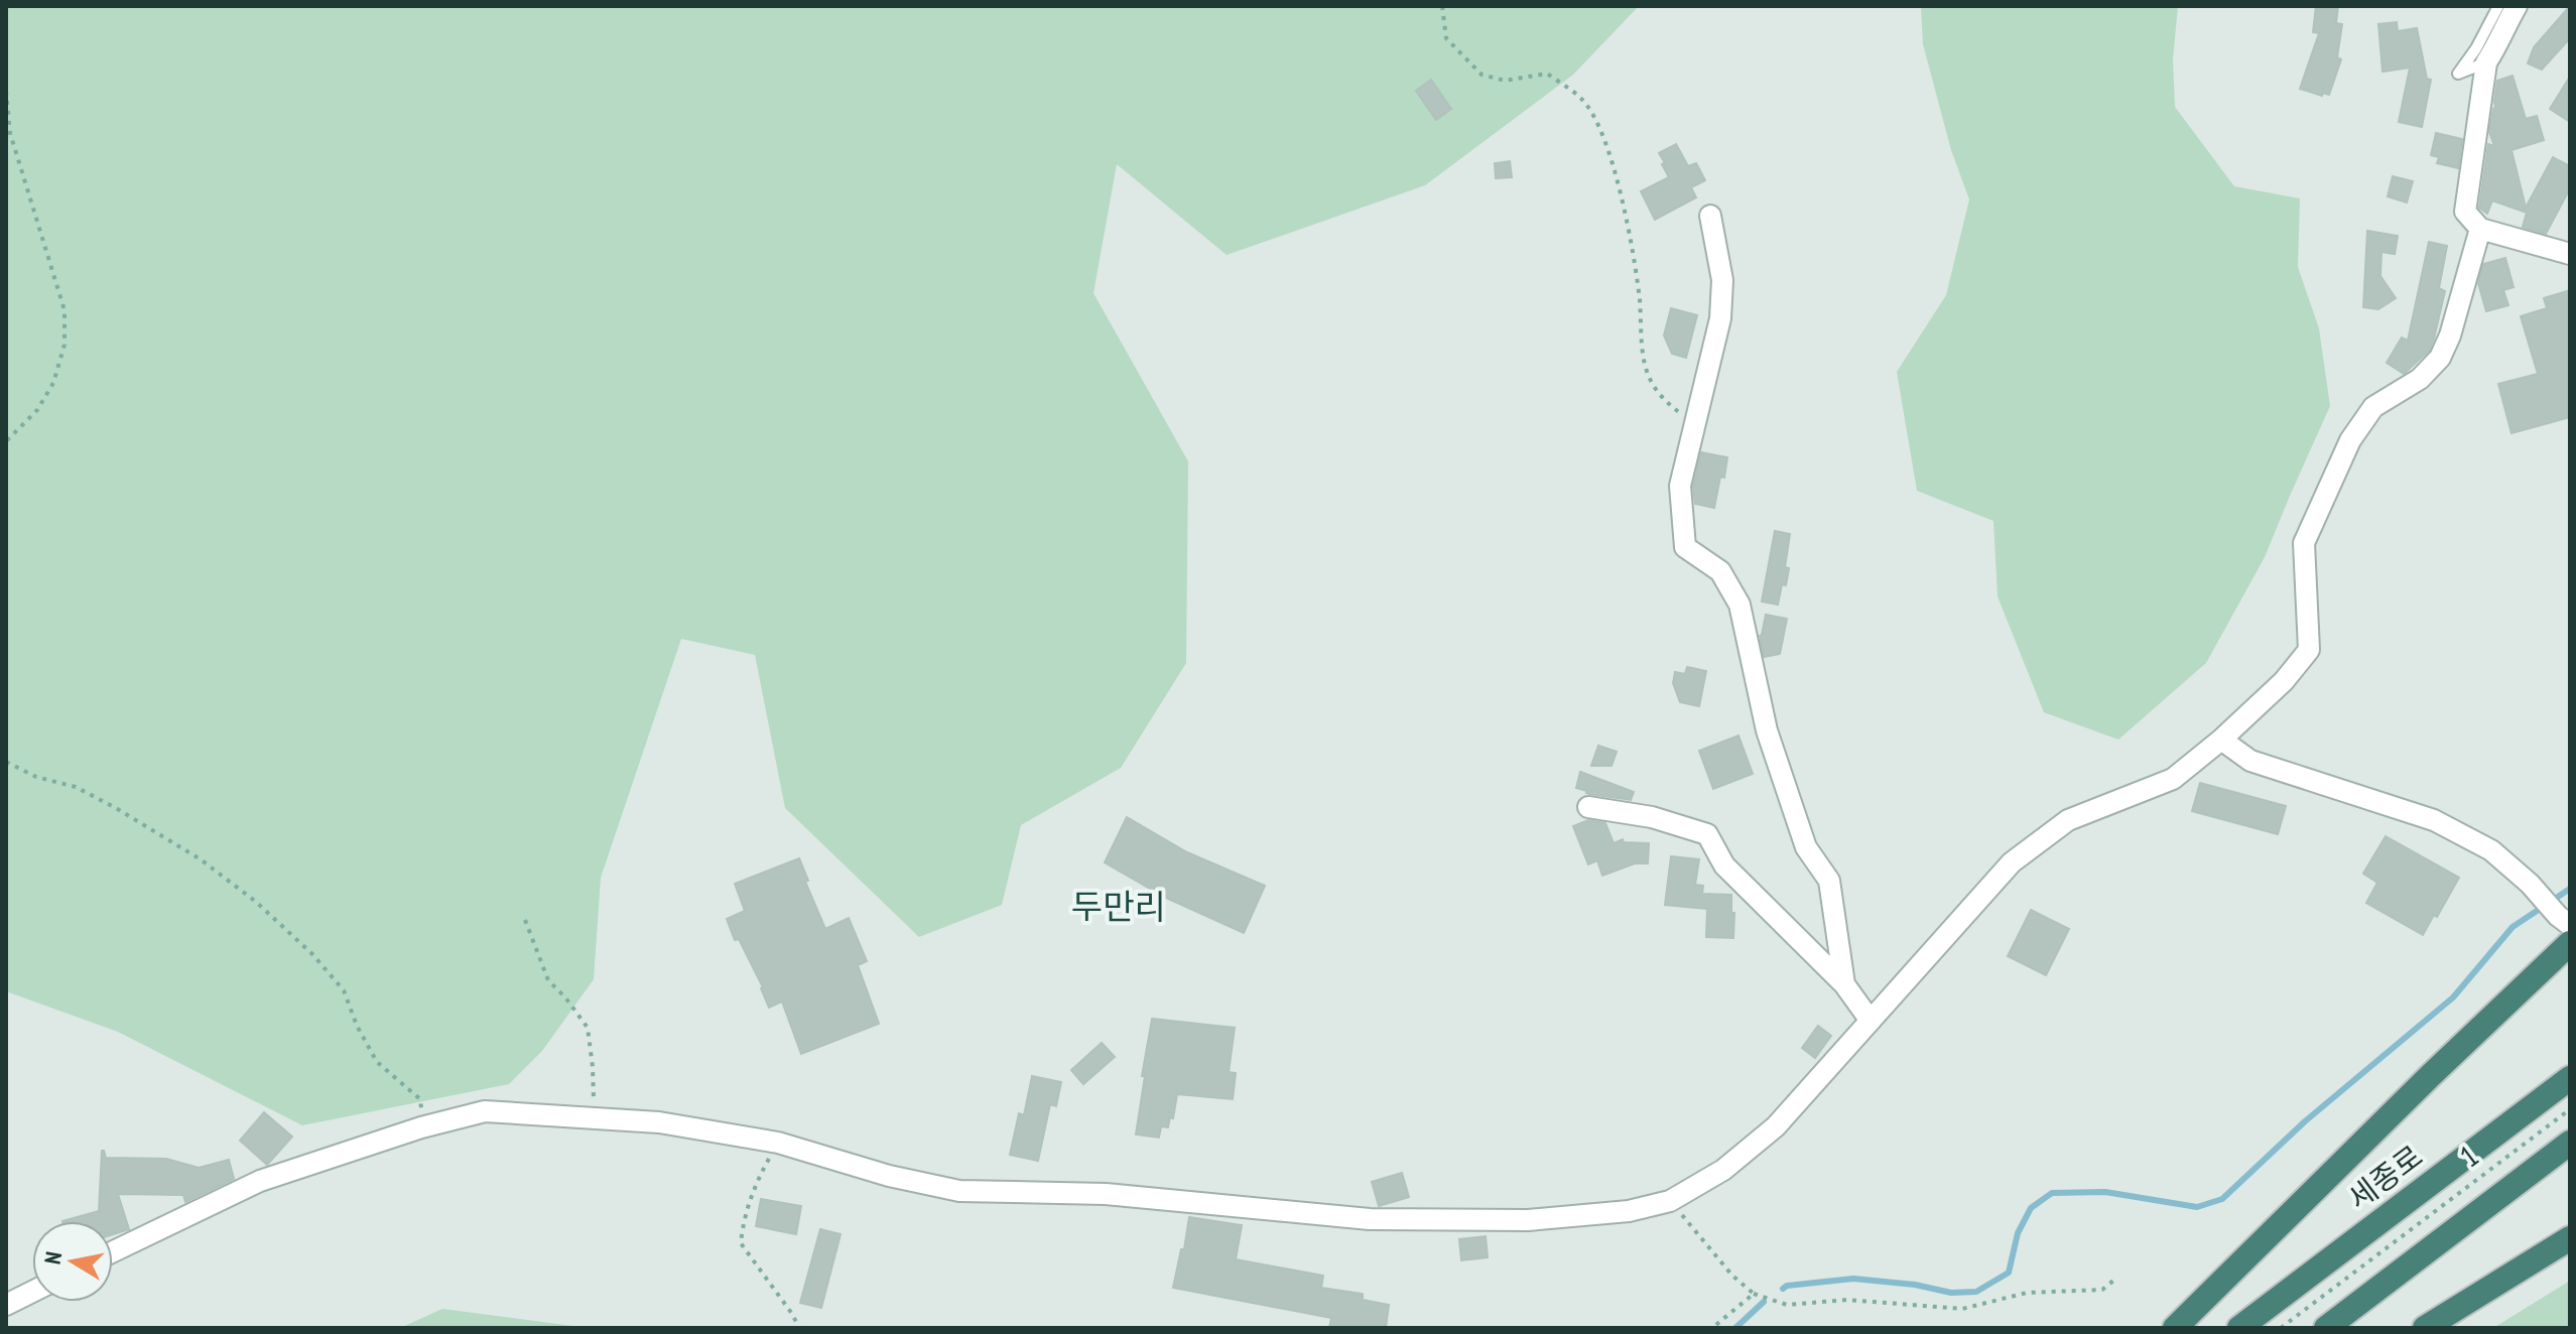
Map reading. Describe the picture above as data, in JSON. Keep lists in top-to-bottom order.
{
  "streets": {
    "highway": ["세종로"],
    "path": ["1"]
  },
  "districts": ["두만리"],
  "north": "left"
}
